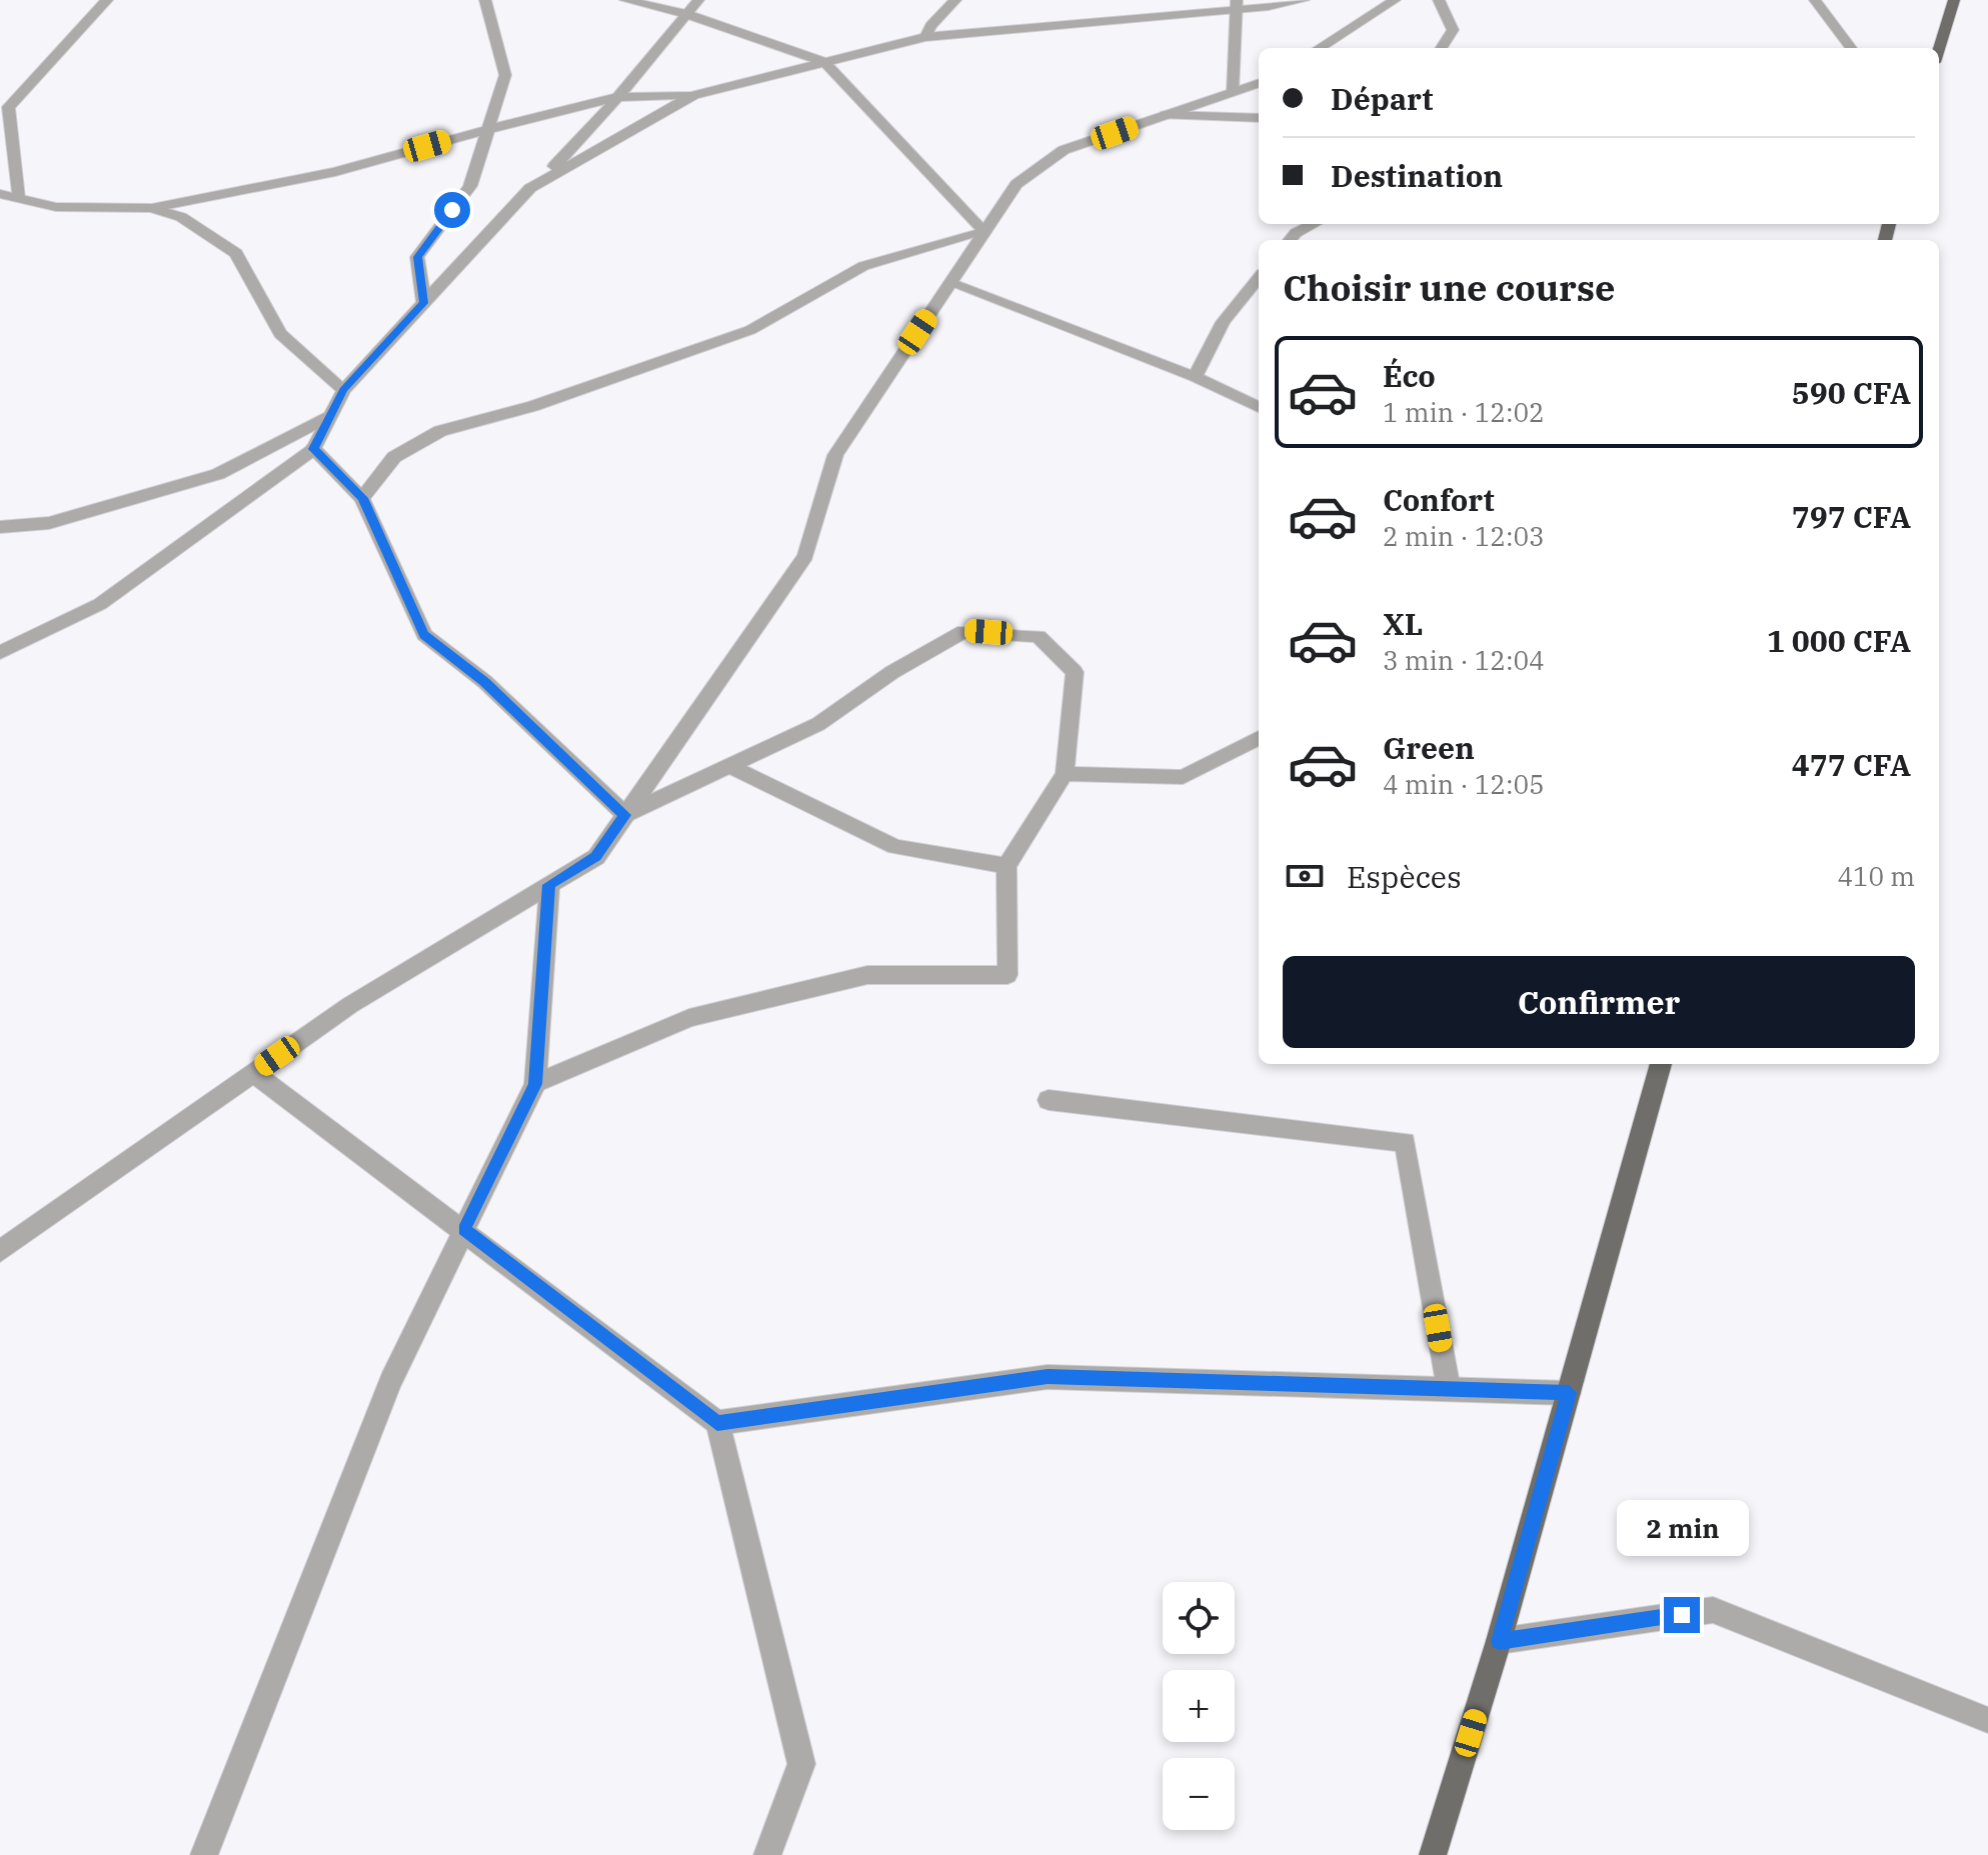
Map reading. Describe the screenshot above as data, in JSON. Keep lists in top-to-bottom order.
{
  "page": {
    "banner": ["Départ", "Destination"],
    "heading": "Choisir une course",
    "list": [
      {
        "name": "Éco",
        "note": "1 min · 12:02",
        "value": "590 CFA"
      },
      {
        "name": "Confort",
        "note": "2 min · 12:03",
        "value": "797 CFA"
      },
      {
        "name": "XL",
        "note": "3 min · 12:04",
        "value": "1 000 CFA"
      },
      {
        "name": "Green",
        "note": "4 min · 12:05",
        "value": "477 CFA"
      }
    ],
    "pay": ["Espèces", "410 m"],
    "buttons": "Confirmer",
    "bubble": "2 min",
    "map_buttons": ["+", "−"]
  }
}
